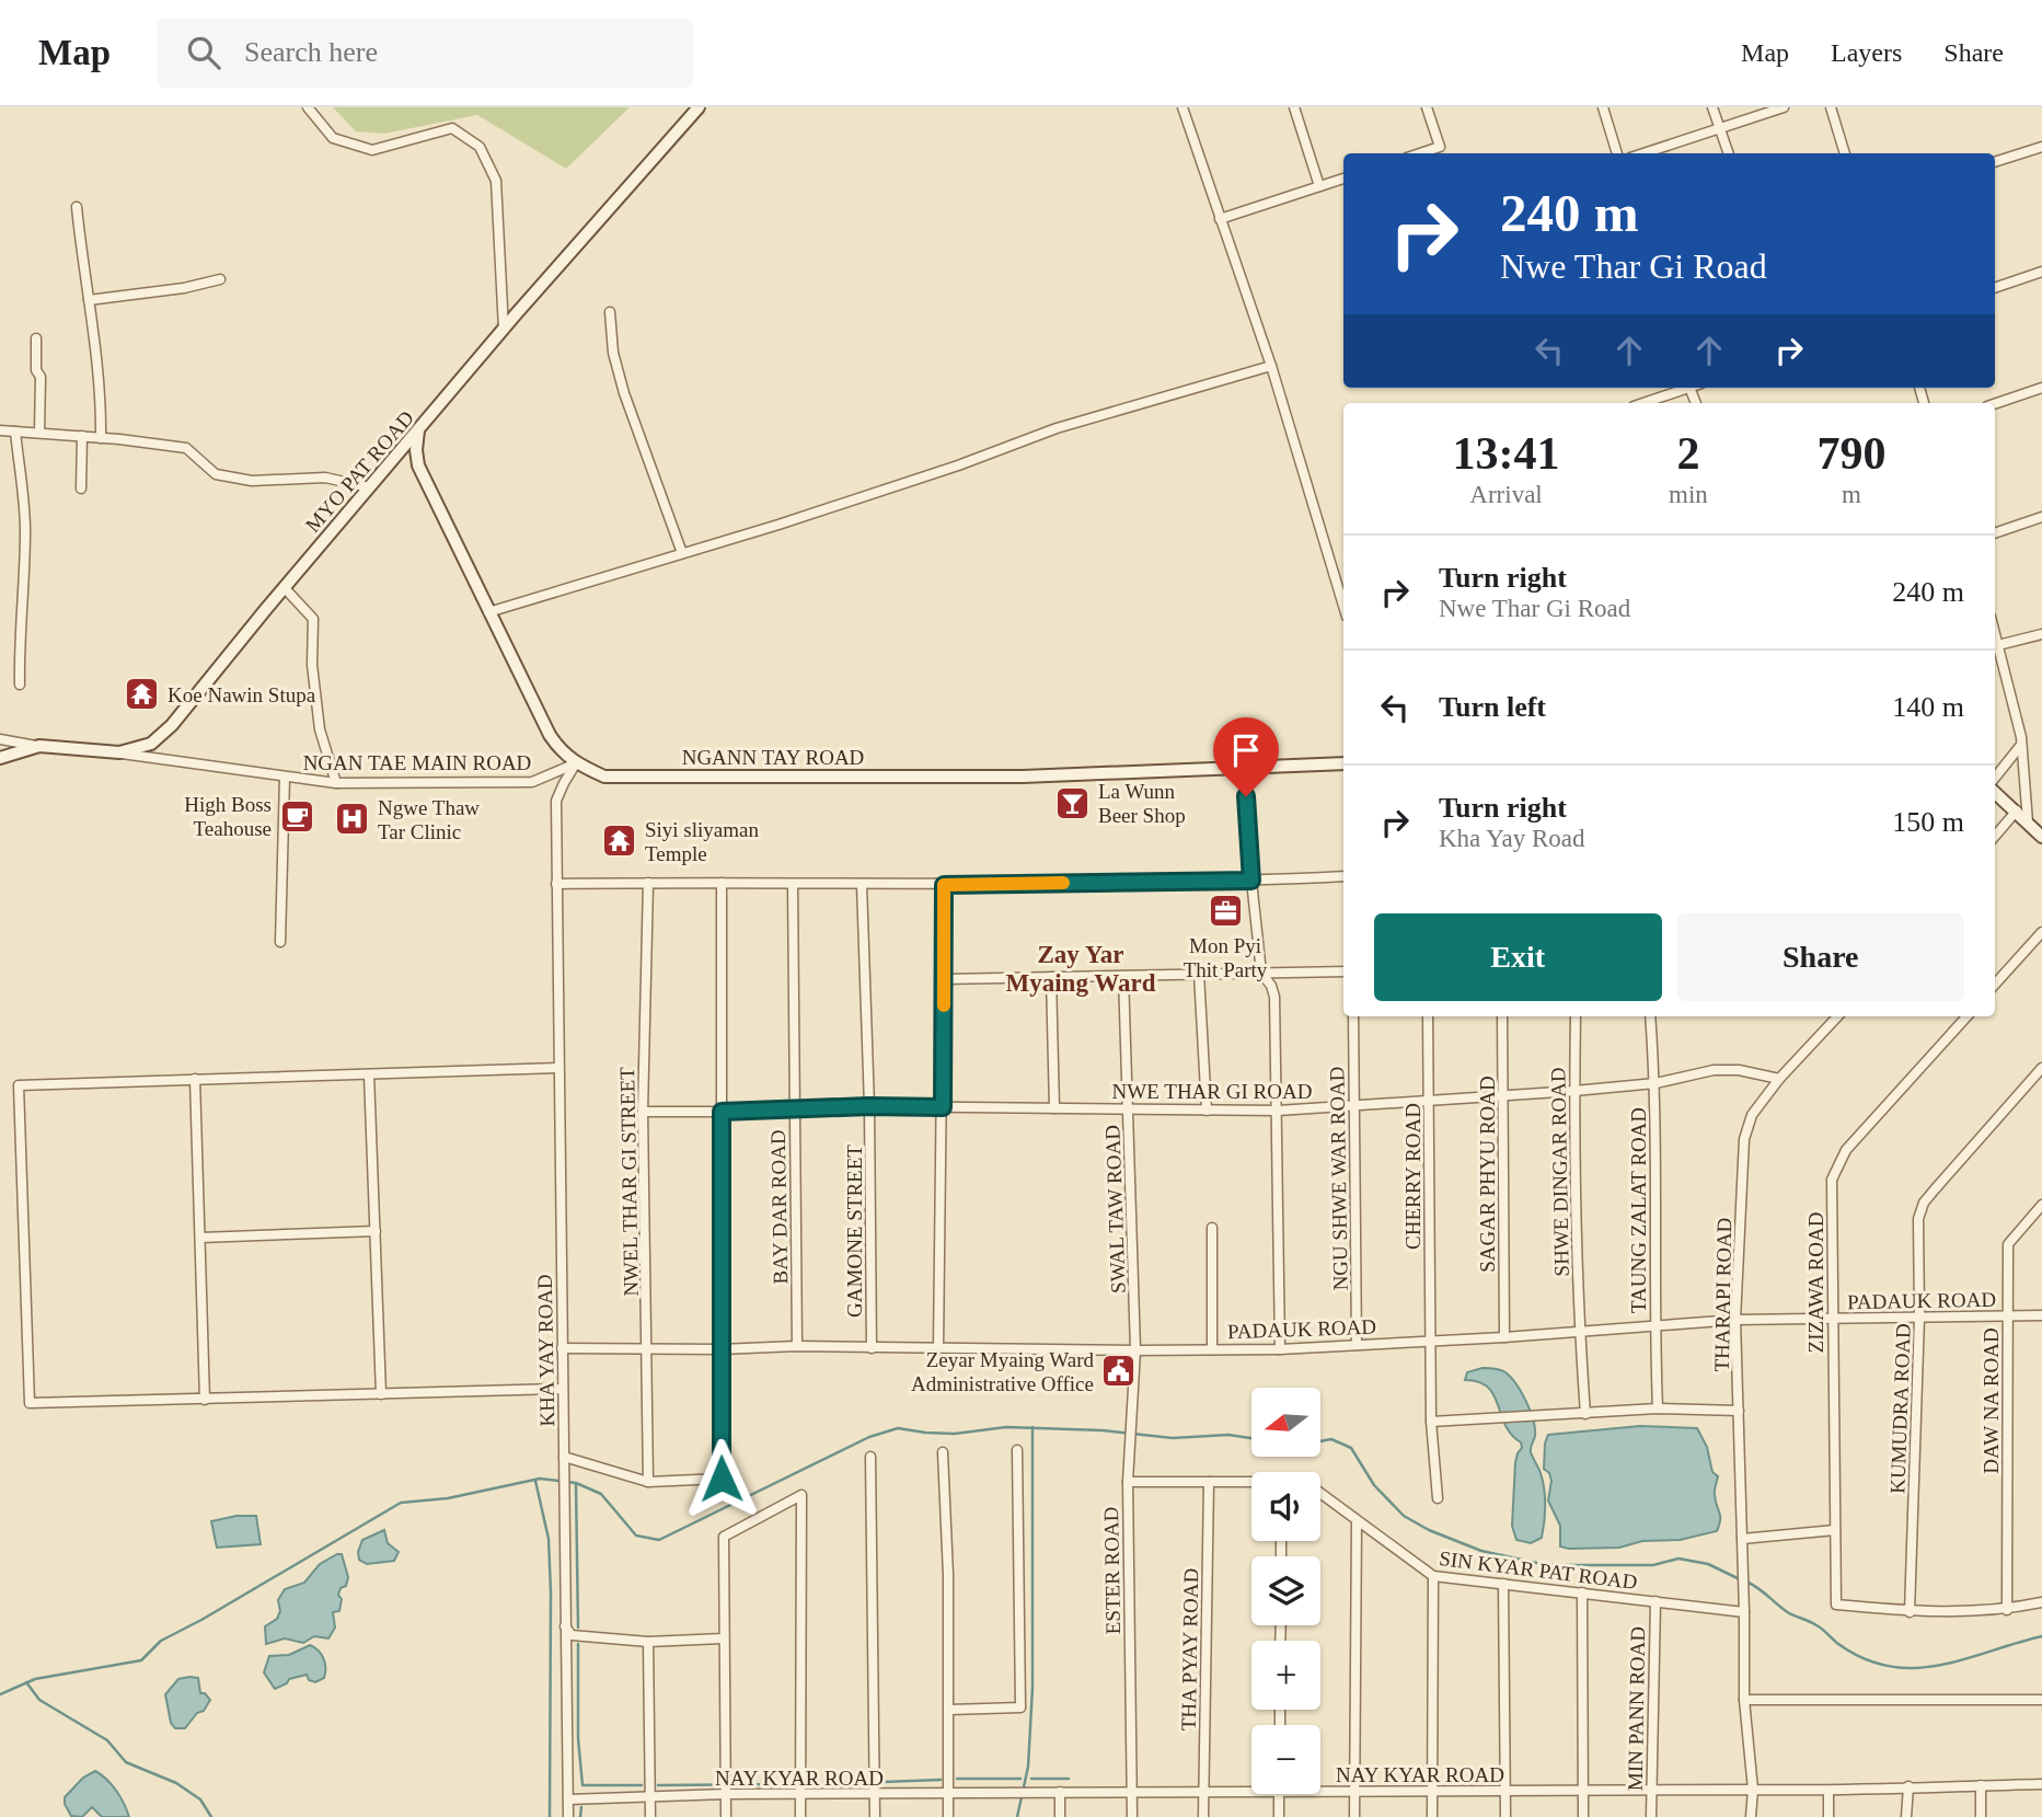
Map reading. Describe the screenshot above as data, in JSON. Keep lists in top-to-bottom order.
{
  "streets": {
    "main road": ["MYO PAT ROAD", "NGANN TAY ROAD"],
    "street": [
      "NGAN TAE MAIN ROAD",
      "NWE THAR GI ROAD",
      "SHWE DINGAR ROAD",
      "SAGAR PHYU ROAD",
      "CHERRY ROAD",
      "NGU SHWE WAR ROAD",
      "NWEL THAR GI STREET",
      "BAY DAR ROAD",
      "SWAL TAW ROAD",
      "TAUNG ZALAT ROAD",
      "GAMONE STREET",
      "ZIZAWA ROAD",
      "THARAPI ROAD",
      "PADAUK ROAD",
      "KHA YAY ROAD",
      "DAW NA ROAD",
      "KUMUDRA ROAD",
      "SIN KYAR PAT ROAD",
      "ESTER ROAD",
      "THA PYAY ROAD",
      "MIN PANN ROAD",
      "NAY KYAR ROAD"
    ]
  },
  "crossings": [
    ["MYO PAT ROAD", "NGANN TAY ROAD"],
    ["MYO PAT ROAD", "NGAN TAE MAIN ROAD"],
    ["NGANN TAY ROAD", "NGAN TAE MAIN ROAD"],
    ["NGANN TAY ROAD", "KHA YAY ROAD"],
    ["NGAN TAE MAIN ROAD", "KHA YAY ROAD"],
    ["NWE THAR GI ROAD", "SHWE DINGAR ROAD"],
    ["NWE THAR GI ROAD", "SAGAR PHYU ROAD"],
    ["NWE THAR GI ROAD", "CHERRY ROAD"],
    ["NWE THAR GI ROAD", "NGU SHWE WAR ROAD"],
    ["NWE THAR GI ROAD", "NWEL THAR GI STREET"],
    ["NWE THAR GI ROAD", "BAY DAR ROAD"],
    ["NWE THAR GI ROAD", "SWAL TAW ROAD"],
    ["NWE THAR GI ROAD", "TAUNG ZALAT ROAD"],
    ["NWE THAR GI ROAD", "GAMONE STREET"],
    ["NWE THAR GI ROAD", "THARAPI ROAD"],
    ["SHWE DINGAR ROAD", "PADAUK ROAD"],
    ["SAGAR PHYU ROAD", "PADAUK ROAD"],
    ["CHERRY ROAD", "PADAUK ROAD"],
    ["NGU SHWE WAR ROAD", "PADAUK ROAD"],
    ["NWEL THAR GI STREET", "PADAUK ROAD"],
    ["BAY DAR ROAD", "PADAUK ROAD"],
    ["SWAL TAW ROAD", "PADAUK ROAD"],
    ["SWAL TAW ROAD", "ESTER ROAD"],
    ["TAUNG ZALAT ROAD", "PADAUK ROAD"],
    ["GAMONE STREET", "PADAUK ROAD"],
    ["ZIZAWA ROAD", "PADAUK ROAD"],
    ["ZIZAWA ROAD", "KUMUDRA ROAD"],
    ["THARAPI ROAD", "PADAUK ROAD"],
    ["THARAPI ROAD", "SIN KYAR PAT ROAD"],
    ["THARAPI ROAD", "NAY KYAR ROAD"],
    ["PADAUK ROAD", "KHA YAY ROAD"],
    ["PADAUK ROAD", "DAW NA ROAD"],
    ["PADAUK ROAD", "KUMUDRA ROAD"],
    ["PADAUK ROAD", "ESTER ROAD"],
    ["KHA YAY ROAD", "NAY KYAR ROAD"],
    ["SIN KYAR PAT ROAD", "ESTER ROAD"],
    ["SIN KYAR PAT ROAD", "THA PYAY ROAD"],
    ["SIN KYAR PAT ROAD", "MIN PANN ROAD"],
    ["ESTER ROAD", "NAY KYAR ROAD"],
    ["THA PYAY ROAD", "NAY KYAR ROAD"],
    ["MIN PANN ROAD", "NAY KYAR ROAD"]
  ],
  "districts": ["Zay Yar Myaing Ward"],
  "places": {
    "temple": ["Koe Nawin Stupa", "Siyi sliyaman Temple"],
    "bar": ["La Wunn Beer Shop"],
    "cafe": ["High Boss Teahouse"],
    "hospital": ["Ngwe Thaw Tar Clinic"],
    "office": ["Mon Pyi Thit Party"],
    "public building": ["Zeyar Myaing Ward Administrative Office"]
  },
  "north": "left",
  "page": {
    "header": "Map",
    "search": "Search here",
    "nav": ["Map", "Layers", "Share"],
    "turn": ["240 m", "Nwe Thar Gi Road"],
    "eta": [
      "13:41",
      "Arrival",
      "2",
      "min",
      "790",
      "m"
    ],
    "list": [
      {
        "name": "Turn right",
        "note": "Nwe Thar Gi Road",
        "value": "240 m"
      },
      {
        "name": "Turn left",
        "value": "140 m"
      },
      {
        "name": "Turn right",
        "note": "Kha Yay Road",
        "value": "150 m"
      }
    ],
    "buttons": ["Exit", "Share"],
    "map_buttons": ["+", "−"]
  }
}
